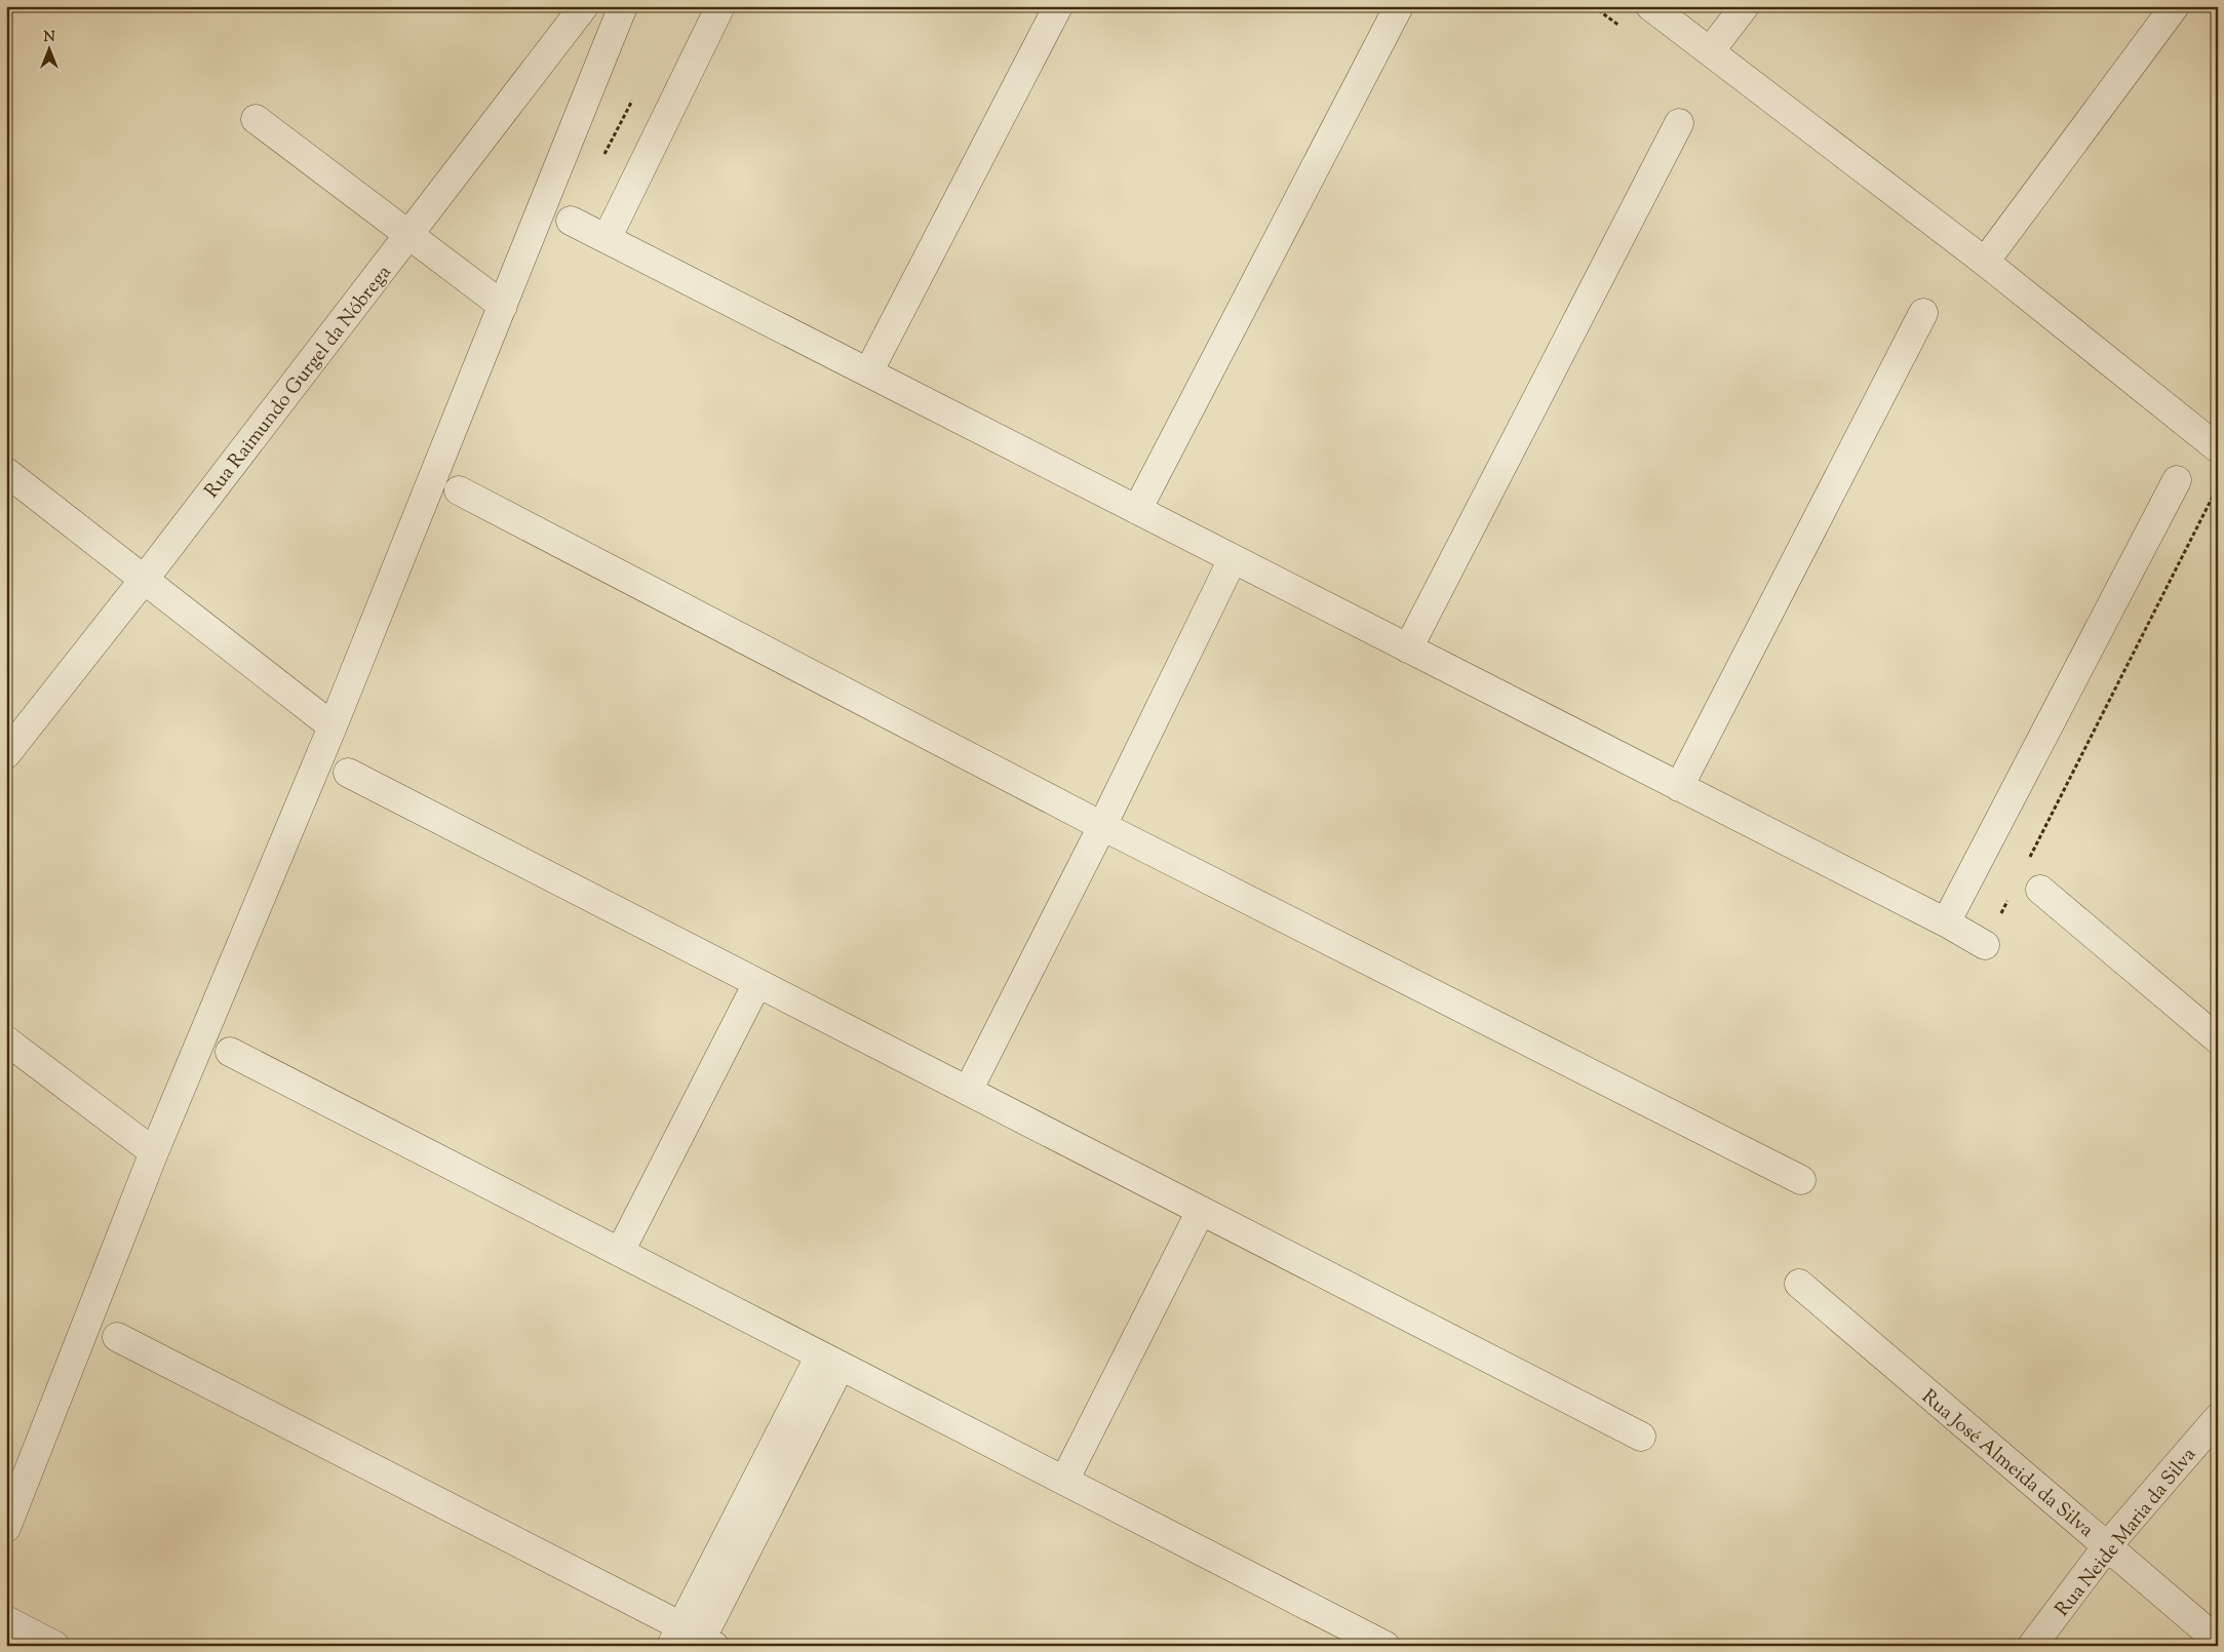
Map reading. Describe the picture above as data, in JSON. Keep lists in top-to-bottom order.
{
  "streets": {
    "street": ["Rua Raimundo Gurgel da Nóbrega", "Rua José Almeida da Silva", "Rua Neide Maria da Silva"]
  },
  "crossings": [
    ["Rua José Almeida da Silva", "Rua Neide Maria da Silva"]
  ],
  "north": "top"
}
